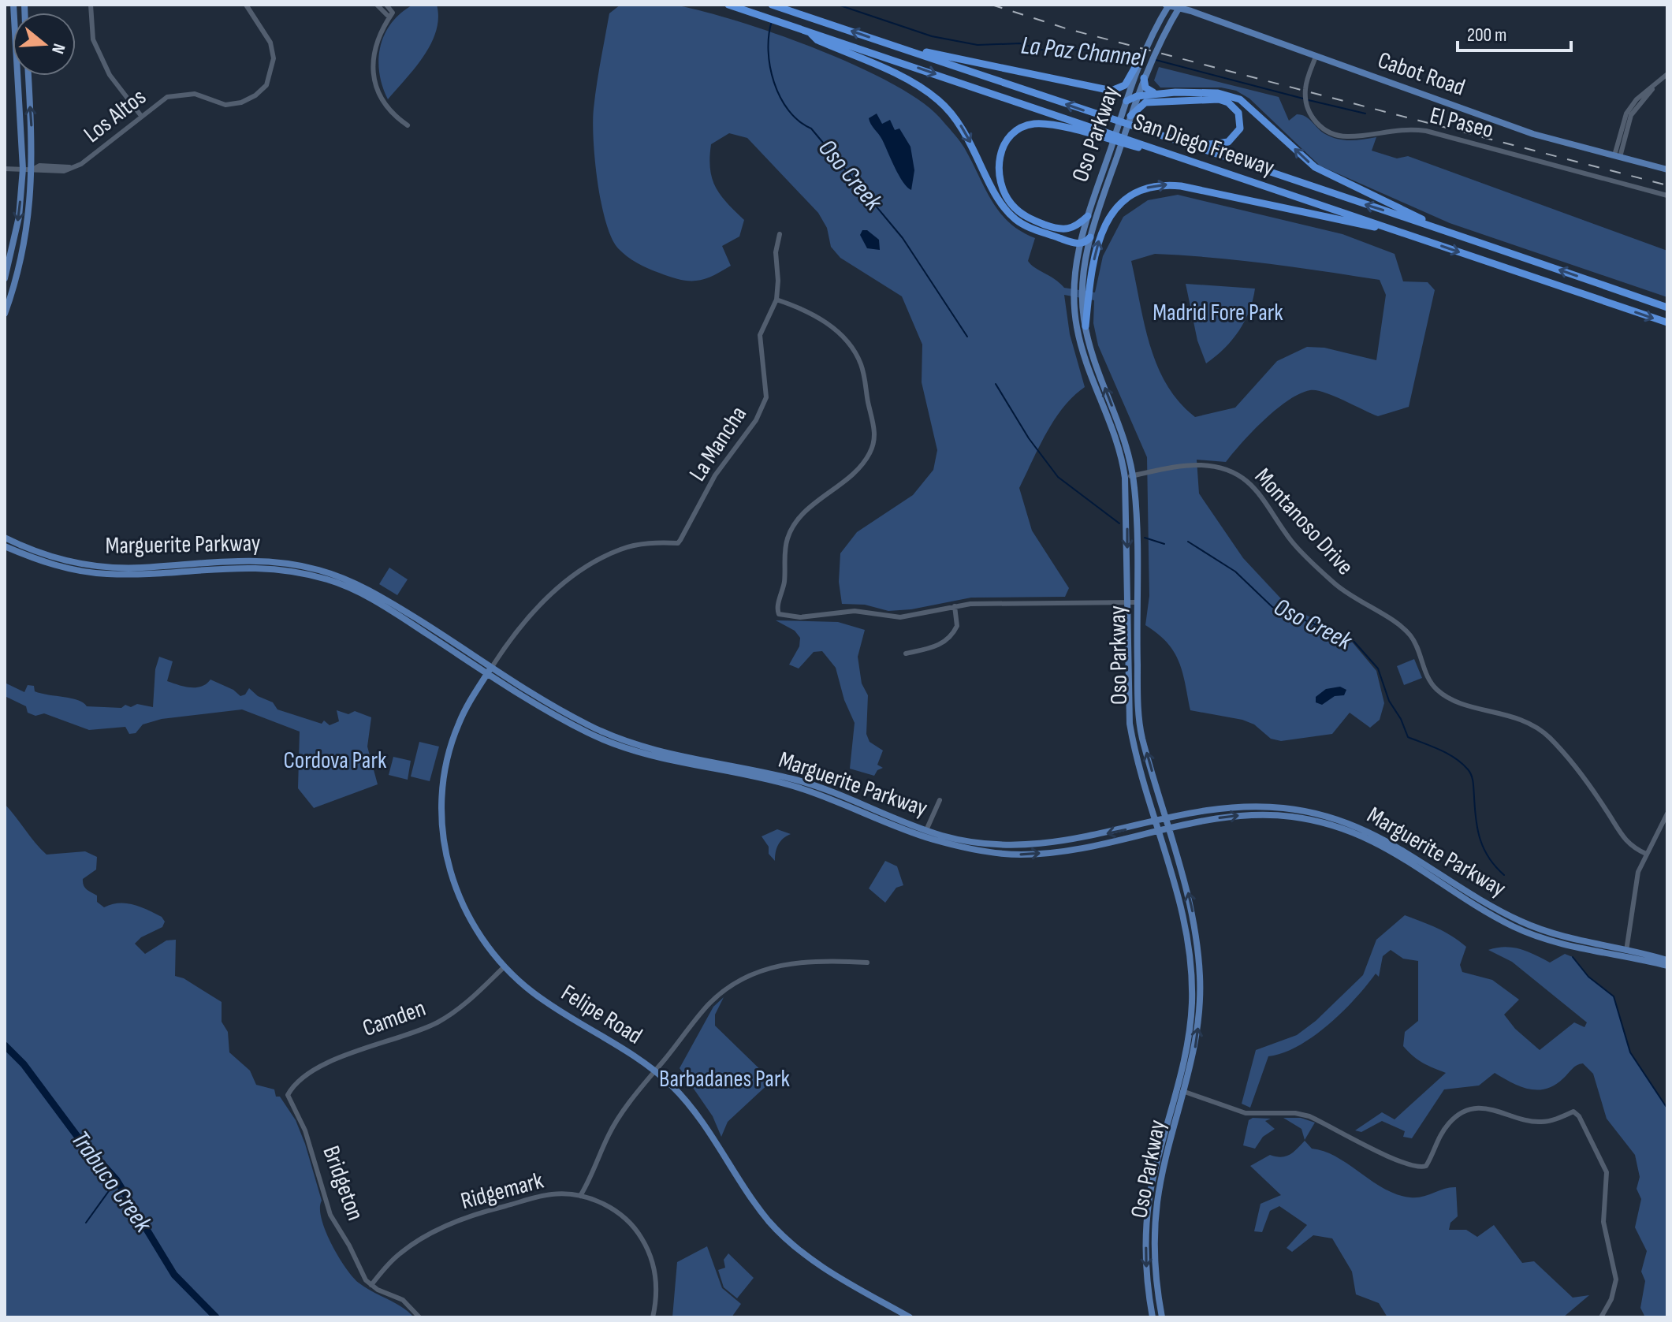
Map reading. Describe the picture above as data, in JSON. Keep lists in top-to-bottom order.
{
  "streets": {
    "highway": ["San Diego Freeway"],
    "main road": [
      "Cabot Road",
      "Oso Parkway",
      "Marguerite Parkway",
      "Felipe Road"
    ],
    "street": [
      "Los Altos",
      "El Paseo",
      "La Mancha",
      "Montanoso Drive",
      "Camden",
      "Bridgeton",
      "Ridgemark"
    ]
  },
  "crossings": [
    ["Cabot Road", "El Paseo"],
    ["Cabot Road", "Oso Parkway"],
    ["Oso Parkway", "Montanoso Drive"],
    ["Oso Parkway", "Marguerite Parkway"],
    ["La Mancha", "Marguerite Parkway"],
    ["La Mancha", "Felipe Road"],
    ["Marguerite Parkway", "Felipe Road"],
    ["Felipe Road", "Camden"],
    ["Camden", "Bridgeton"],
    ["Bridgeton", "Ridgemark"]
  ],
  "water": ["La Paz Channel", "Oso Creek", "Trabuco Creek"],
  "parks": ["Madrid Fore Park", "Cordova Park", "Barbadanes Park"],
  "scale_bar": "200 m",
  "north": "right"
}
